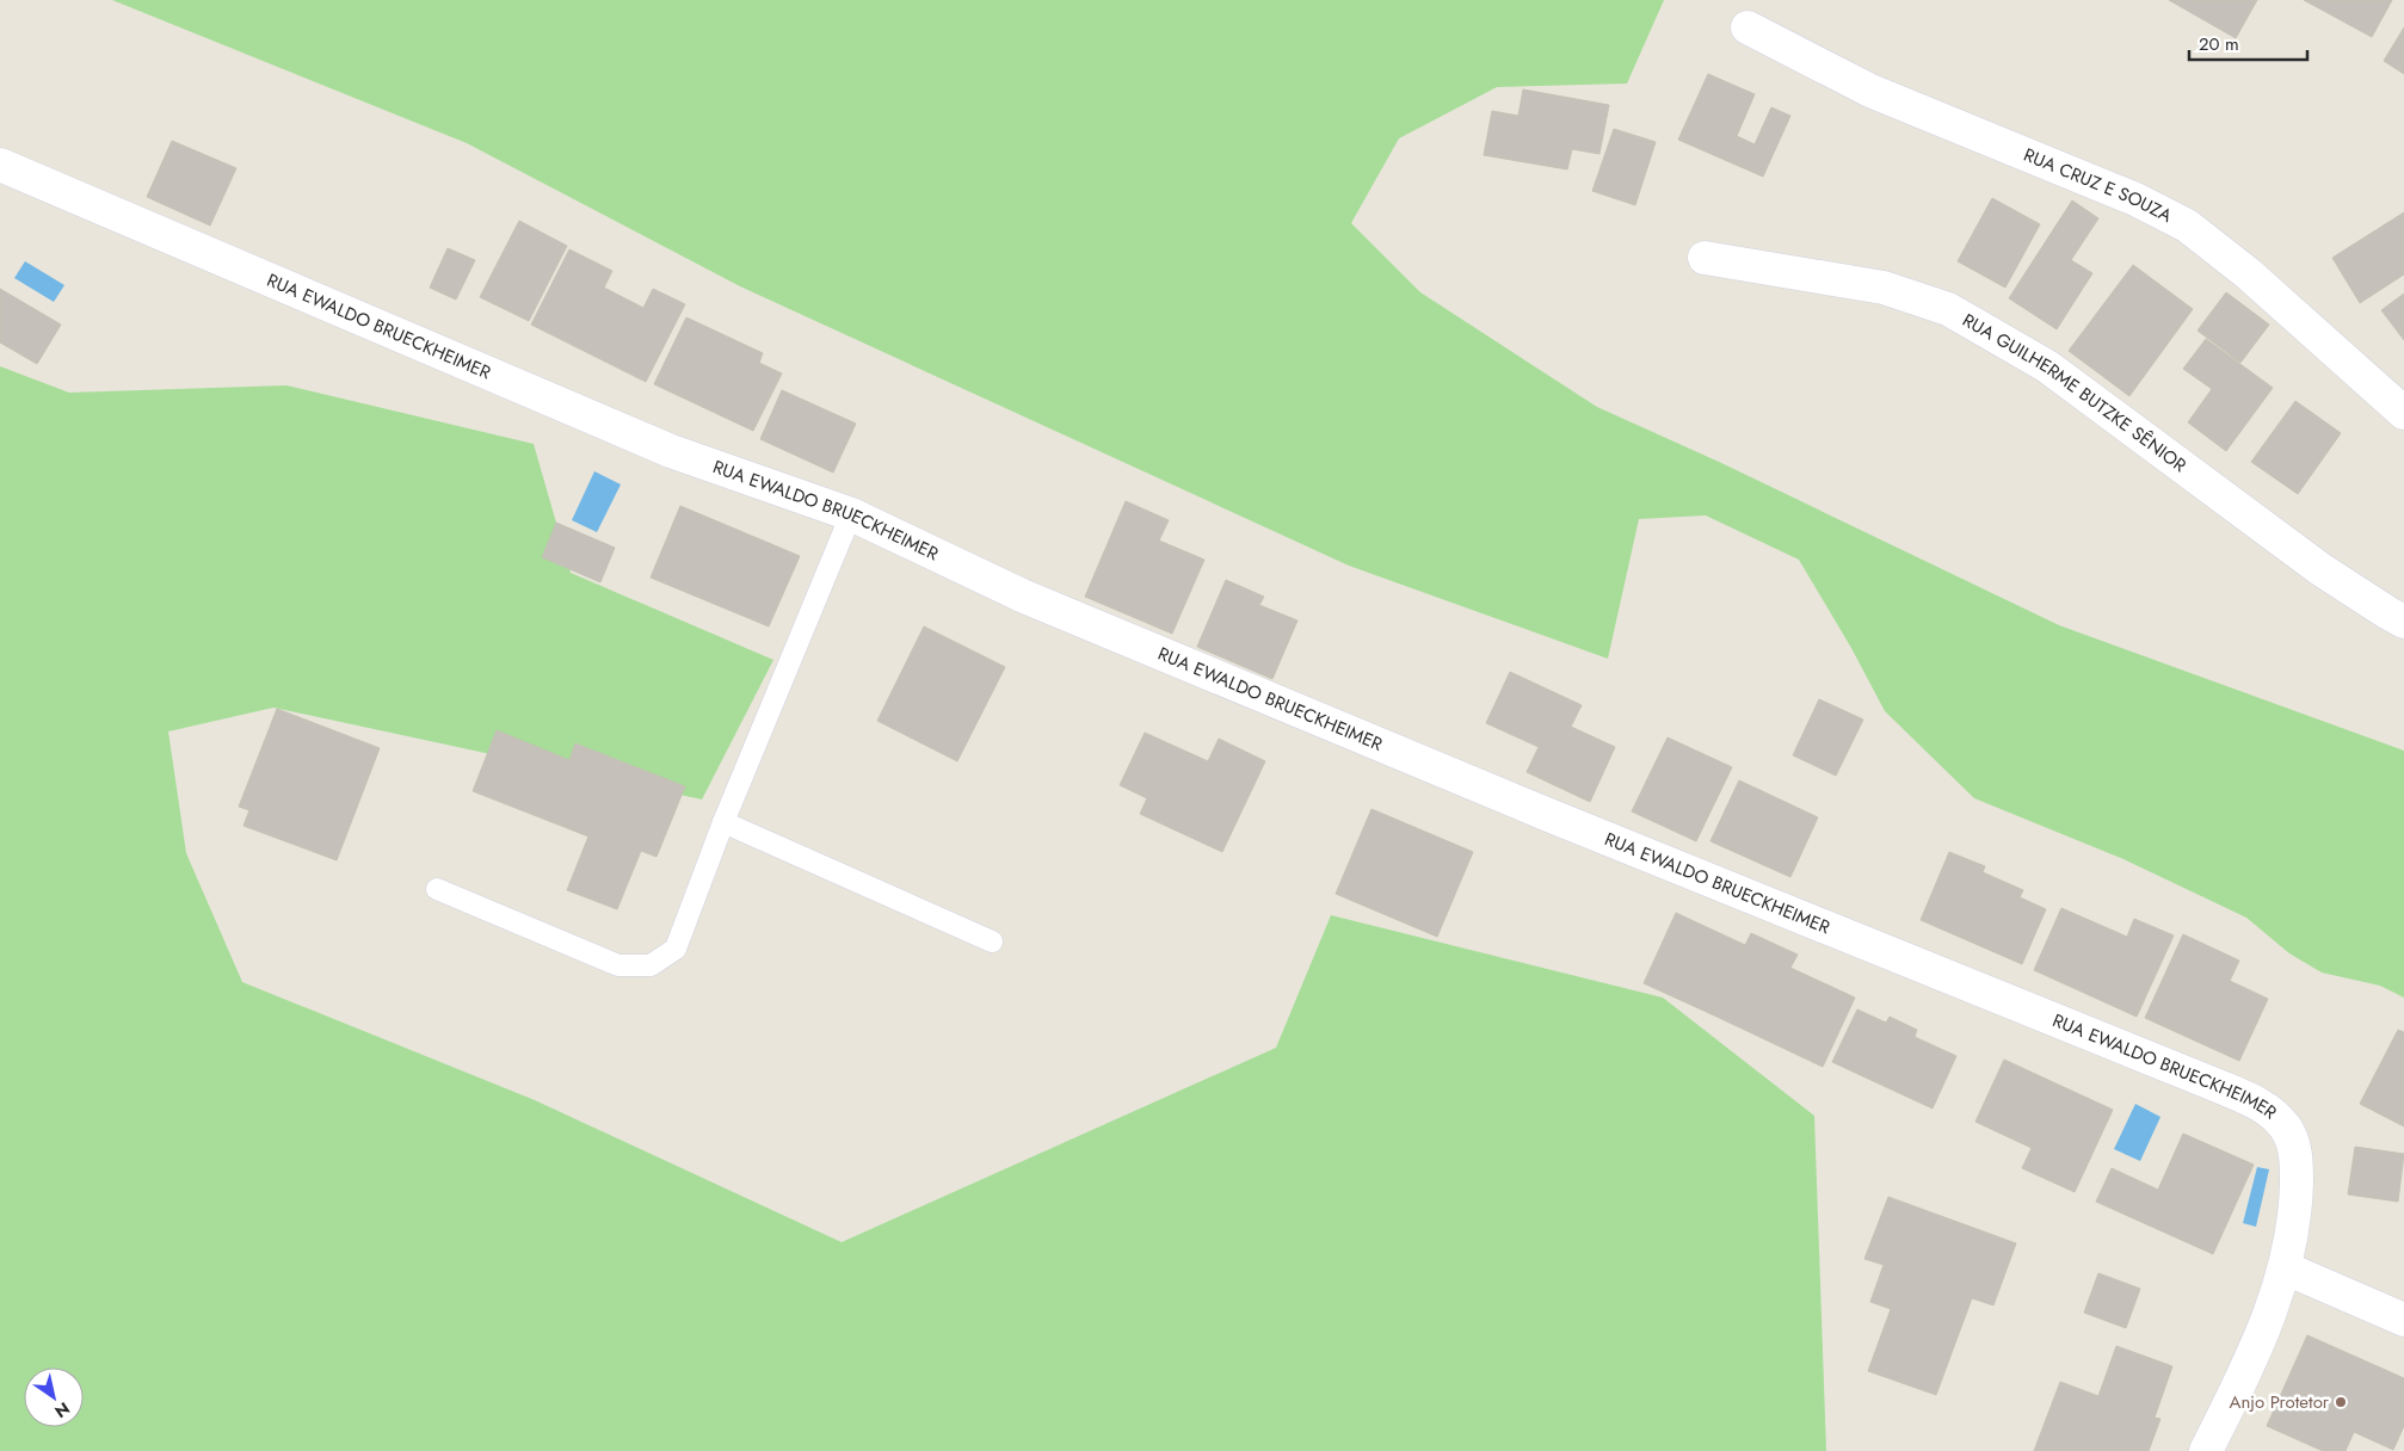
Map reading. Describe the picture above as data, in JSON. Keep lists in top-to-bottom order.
{
  "streets": {
    "street": ["RUA CRUZ E SOUZA", "RUA EWALDO BRUECKHEIMER", "RUA GUILHERME BUTZKE SÊNIOR"]
  },
  "places": ["Anjo Protetor"],
  "scale_bar": "20 m",
  "north": "bottom right"
}
